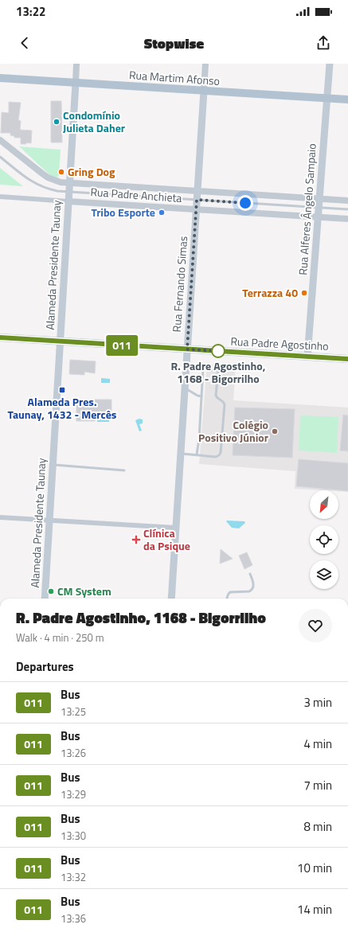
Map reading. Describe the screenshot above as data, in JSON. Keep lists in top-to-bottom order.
{
  "streets": {
    "main road": [
      "Rua Martim Afonso",
      "Rua Alferes Ângelo Sampaio",
      "Alameda Presidente Taunay",
      "Rua Fernando Simas",
      "Rua Padre Agostinho"
    ],
    "street": ["Rua Padre Anchieta"]
  },
  "crossings": [
    ["Rua Martim Afonso", "Rua Alferes Ângelo Sampaio"],
    ["Rua Martim Afonso", "Alameda Presidente Taunay"],
    ["Rua Martim Afonso", "Rua Fernando Simas"],
    ["Rua Padre Anchieta", "Rua Alferes Ângelo Sampaio"],
    ["Rua Padre Anchieta", "Alameda Presidente Taunay"],
    ["Rua Padre Anchieta", "Rua Fernando Simas"],
    ["Rua Alferes Ângelo Sampaio", "Rua Padre Agostinho"],
    ["Alameda Presidente Taunay", "Rua Padre Agostinho"],
    ["Rua Fernando Simas", "Rua Padre Agostinho"]
  ],
  "places": {
    "other": [
      "Condomínio Julieta Daher",
      "Gring Dog",
      "Tribo Esporte",
      "Terrazza 40",
      "R. Padre Agostinho, 1168 - Bigorrilho",
      "Colégio Positivo Júnior",
      "CM System"
    ],
    "transit": ["Alameda Pres. Taunay, 1432 - Mercês"],
    "health": ["Clínica da Psique"]
  },
  "lines": ["bus line 011"],
  "north": "bottom left",
  "page": {
    "status": "13:22",
    "header": "Stopwise",
    "on_map": "011",
    "heading": [
      ["R. Padre Agostinho, 1168 - Bigorrilho", "Walk · 4 min · 250 m"],
      "Departures"
    ],
    "list": [
      {
        "mark": "011",
        "name": "Bus",
        "note": "13:25",
        "value": "3 min"
      },
      {
        "mark": "011",
        "name": "Bus",
        "note": "13:26",
        "value": "4 min"
      },
      {
        "mark": "011",
        "name": "Bus",
        "note": "13:29",
        "value": "7 min"
      },
      {
        "mark": "011",
        "name": "Bus",
        "note": "13:30",
        "value": "8 min"
      },
      {
        "mark": "011",
        "name": "Bus",
        "note": "13:32",
        "value": "10 min"
      },
      {
        "mark": "011",
        "name": "Bus",
        "note": "13:36",
        "value": "14 min"
      }
    ]
  }
}
